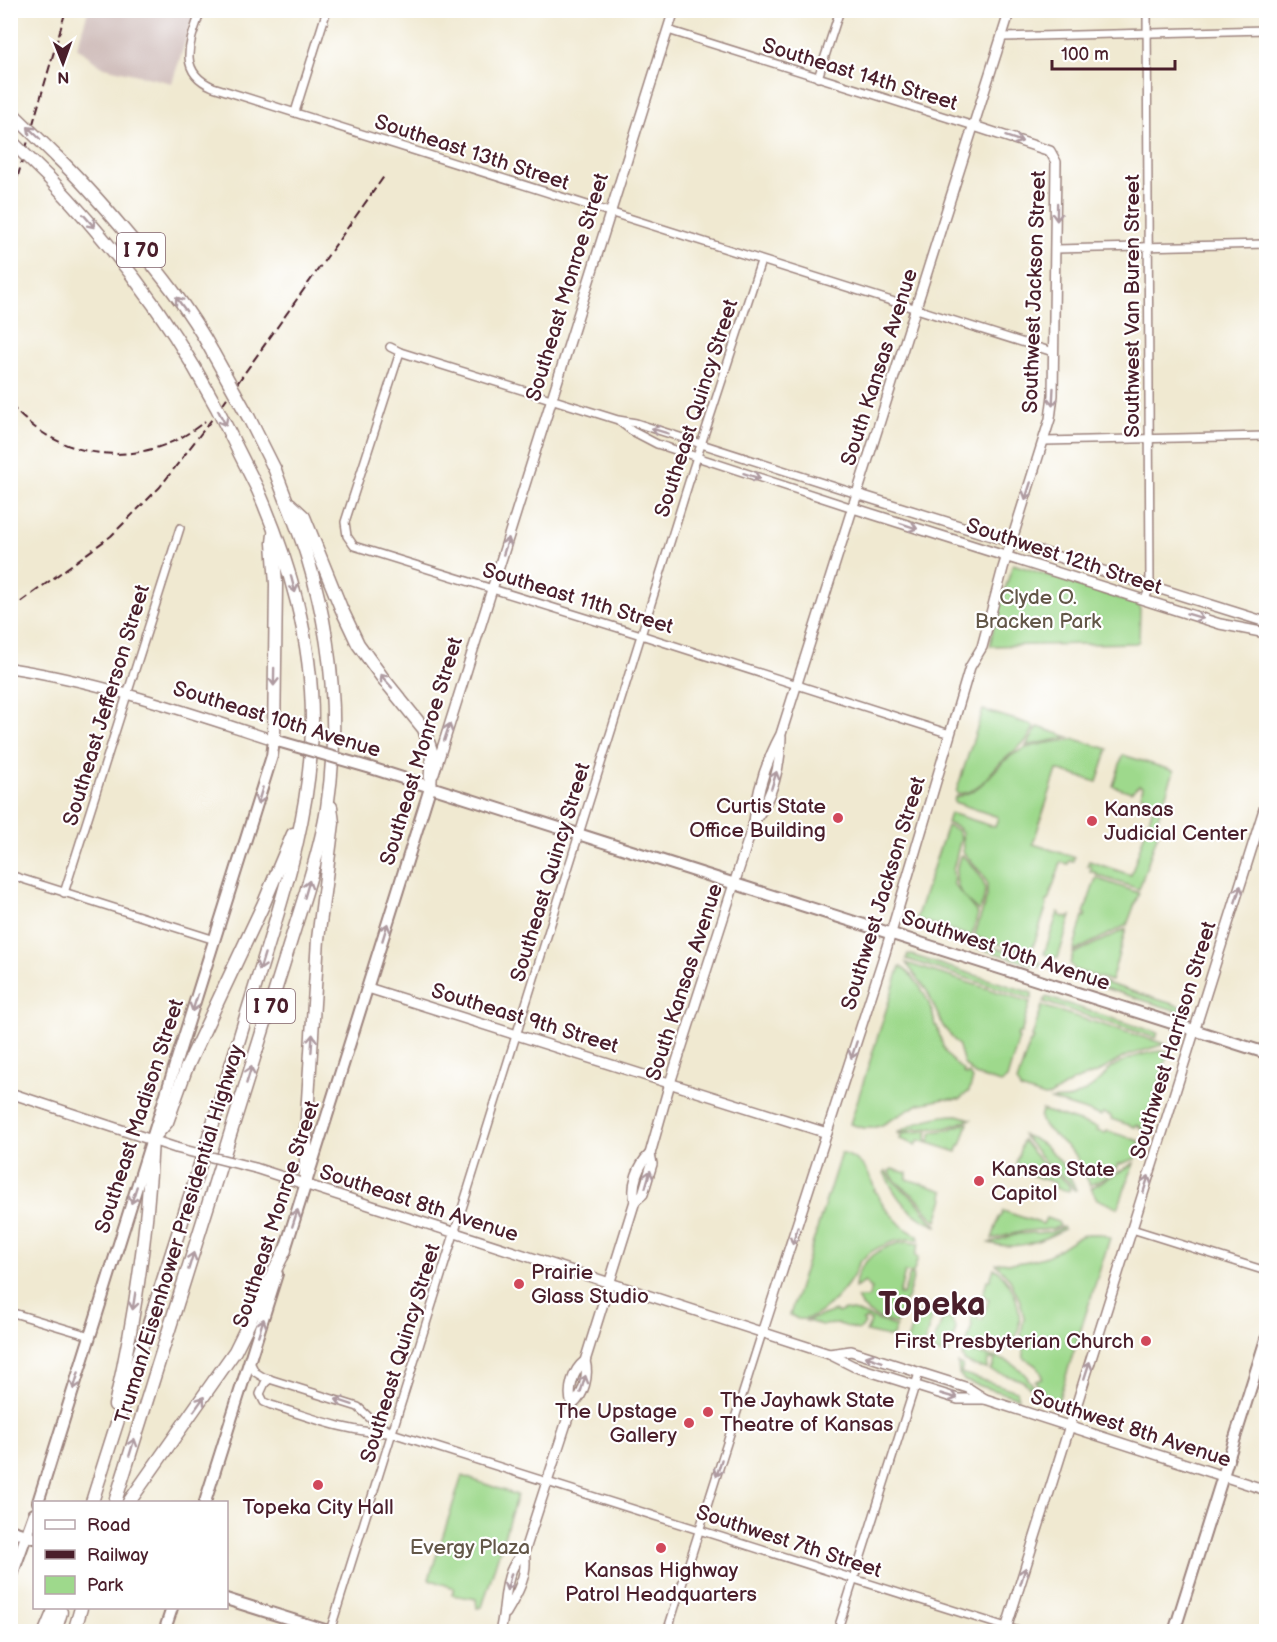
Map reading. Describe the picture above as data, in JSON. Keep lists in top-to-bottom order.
{
  "streets": {
    "highway": ["I 70", "Truman/Eisenhower Presidential Highway"],
    "main road": [
      "Southeast Monroe Street",
      "Southwest Jackson Street",
      "South Kansas Avenue",
      "Southwest 12th Street",
      "Southeast 10th Avenue",
      "Southwest 10th Avenue",
      "Southeast 9th Street",
      "Southwest Harrison Street",
      "Southeast Madison Street",
      "Southeast 8th Avenue",
      "Southwest 8th Avenue"
    ],
    "street": [
      "Southeast 14th Street",
      "Southeast 13th Street",
      "Southwest Van Buren Street",
      "Southeast Quincy Street",
      "Southeast 11th Street",
      "Southeast Jefferson Street",
      "Southwest 7th Street"
    ]
  },
  "crossings": [
    ["Southeast 14th Street", "Southeast Monroe Street"],
    ["Southeast 14th Street", "Southwest Jackson Street"],
    ["Southeast 14th Street", "South Kansas Avenue"],
    ["Southeast 13th Street", "Southeast Monroe Street"],
    ["Southeast 13th Street", "Southwest Jackson Street"],
    ["Southeast 13th Street", "South Kansas Avenue"],
    ["Southeast 13th Street", "Southeast Quincy Street"],
    ["Southeast Monroe Street", "Southeast 11th Street"],
    ["Southeast Monroe Street", "Southeast 10th Avenue"],
    ["Southeast Monroe Street", "Southeast 9th Street"],
    ["Southeast Monroe Street", "Southeast 8th Avenue"],
    ["Southwest Jackson Street", "South Kansas Avenue"],
    ["Southwest Jackson Street", "Southwest 12th Street"],
    ["Southwest Jackson Street", "Southeast 11th Street"],
    ["Southwest Jackson Street", "Southwest 10th Avenue"],
    ["Southwest Jackson Street", "Southeast 9th Street"],
    ["Southwest Jackson Street", "Southwest 8th Avenue"],
    ["Southwest Jackson Street", "Southwest 7th Street"],
    ["Southwest Van Buren Street", "Southwest 12th Street"],
    ["South Kansas Avenue", "Southwest 12th Street"],
    ["South Kansas Avenue", "Southeast 11th Street"],
    ["South Kansas Avenue", "Southeast 10th Avenue"],
    ["South Kansas Avenue", "Southwest 10th Avenue"],
    ["South Kansas Avenue", "Southeast 9th Street"],
    ["South Kansas Avenue", "Southeast 8th Avenue"],
    ["South Kansas Avenue", "Southwest 8th Avenue"],
    ["South Kansas Avenue", "Southwest 7th Street"],
    ["Southeast Quincy Street", "Southeast 11th Street"],
    ["Southeast Quincy Street", "Southeast 10th Avenue"],
    ["Southeast Quincy Street", "Southeast 9th Street"],
    ["Southeast Quincy Street", "Southeast 8th Avenue"],
    ["Southeast Quincy Street", "Southwest 7th Street"],
    ["Southeast Jefferson Street", "Southeast 10th Avenue"],
    ["Southeast 10th Avenue", "Southwest 10th Avenue"],
    ["Southeast 10th Avenue", "Southeast Madison Street"],
    ["Southwest 10th Avenue", "Southwest Harrison Street"],
    ["Southwest Harrison Street", "Southwest 8th Avenue"],
    ["Southwest Harrison Street", "Southwest 7th Street"],
    ["Southeast Madison Street", "Southeast 8th Avenue"],
    ["Southeast 8th Avenue", "Southwest 8th Avenue"]
  ],
  "one_way": [
    "Southeast Monroe Street",
    "Southwest Jackson Street",
    "Southwest Harrison Street",
    "Southeast Madison Street"
  ],
  "districts": ["Topeka"],
  "parks": ["Clyde O. Bracken Park", "Evergy Plaza"],
  "places": [
    "Curtis State Office Building",
    "Kansas Judicial Center",
    "Kansas State Capitol",
    "Prairie Glass Studio",
    "First Presbyterian Church",
    "The Jayhawk State Theatre of Kansas",
    "The Upstage Gallery",
    "Topeka City Hall",
    "Kansas Highway Patrol Headquarters"
  ],
  "legend": ["Road", "Railway", "Park"],
  "scale_bar": "100 m",
  "north": "bottom"
}
